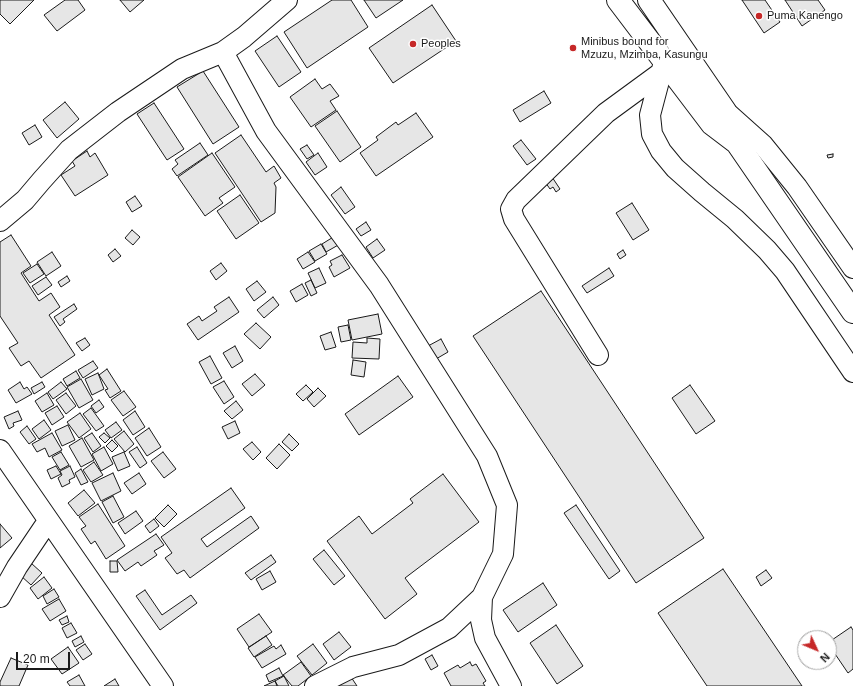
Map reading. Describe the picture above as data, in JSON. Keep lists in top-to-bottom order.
{
  "places": ["Puma Kanengo", "Peoples", "Minibus bound for Mzuzu, Mzimba, Kasungu"],
  "scale_bar": "20 m",
  "north": "bottom right"
}
